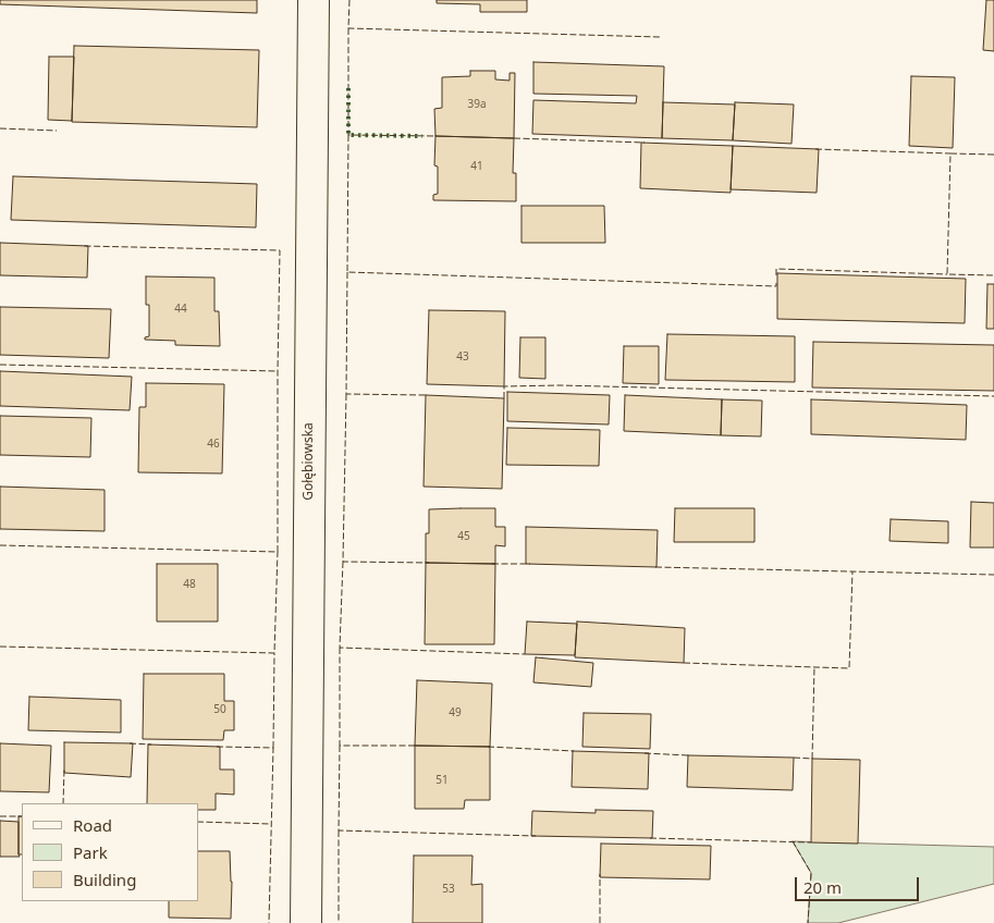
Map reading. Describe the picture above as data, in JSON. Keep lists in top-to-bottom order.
{
  "streets": {
    "street": ["Gołębiowska"]
  },
  "house_numbers": [
    "39a",
    "41",
    "44",
    "43",
    "46",
    "45",
    "48",
    "50",
    "49",
    "51",
    "53"
  ],
  "legend": ["Road", "Park", "Building"],
  "scale_bar": "20 m"
}
